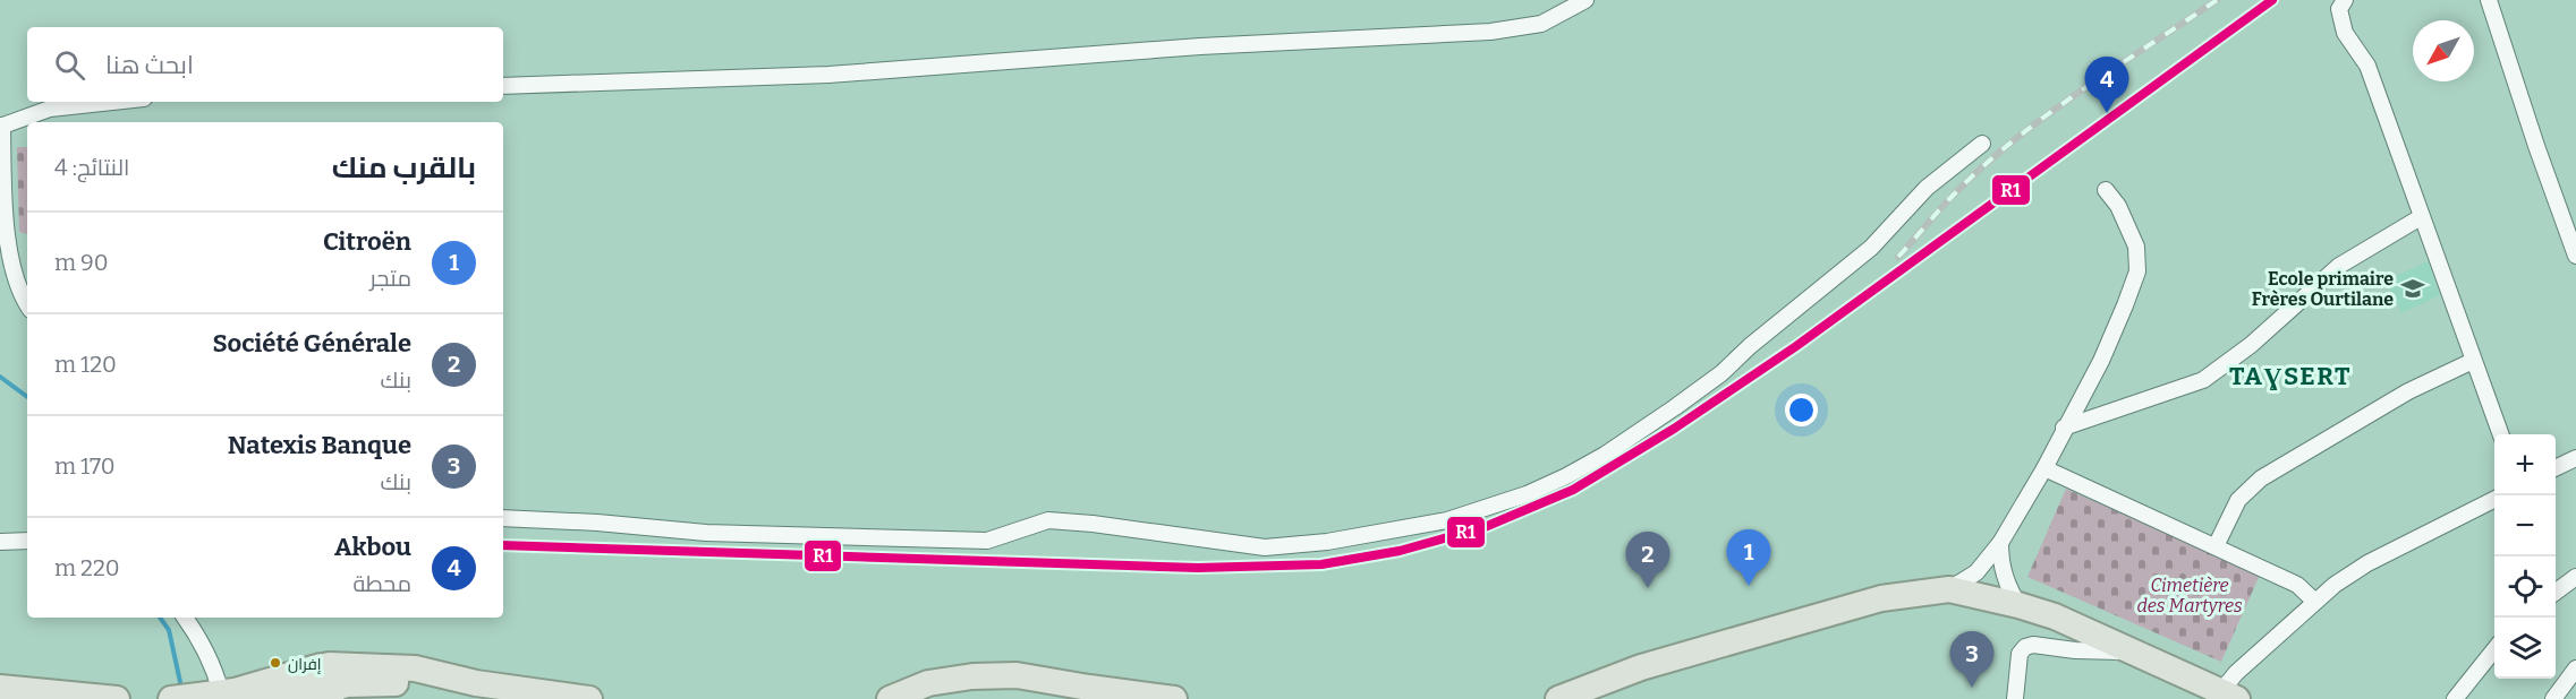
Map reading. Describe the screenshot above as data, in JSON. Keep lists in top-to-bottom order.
{
  "districts": ["TAƔSERT"],
  "parks": ["Cimetière des Martyres"],
  "places": {
    "school or university": ["Ecole primaire Frères Ourtilane"],
    "other": ["إفران"]
  },
  "lines": ["transit line R1"],
  "north": "bottom left",
  "page": {
    "search": "ابحث هنا",
    "pins": [
      "4",
      "1",
      "2",
      "3"
    ],
    "heading": ["بالقرب منك", "النتائج: 4"],
    "list": [
      {
        "mark": "1",
        "name": "Citroën",
        "note": "متجر",
        "value": "90 m"
      },
      {
        "mark": "2",
        "name": "Société Générale",
        "note": "بنك",
        "value": "120 m"
      },
      {
        "mark": "3",
        "name": "Natexis Banque",
        "note": "بنك",
        "value": "170 m"
      },
      {
        "mark": "4",
        "name": "Akbou",
        "note": "محطة",
        "value": "220 m"
      }
    ],
    "map_buttons": ["+", "−"]
  }
}
